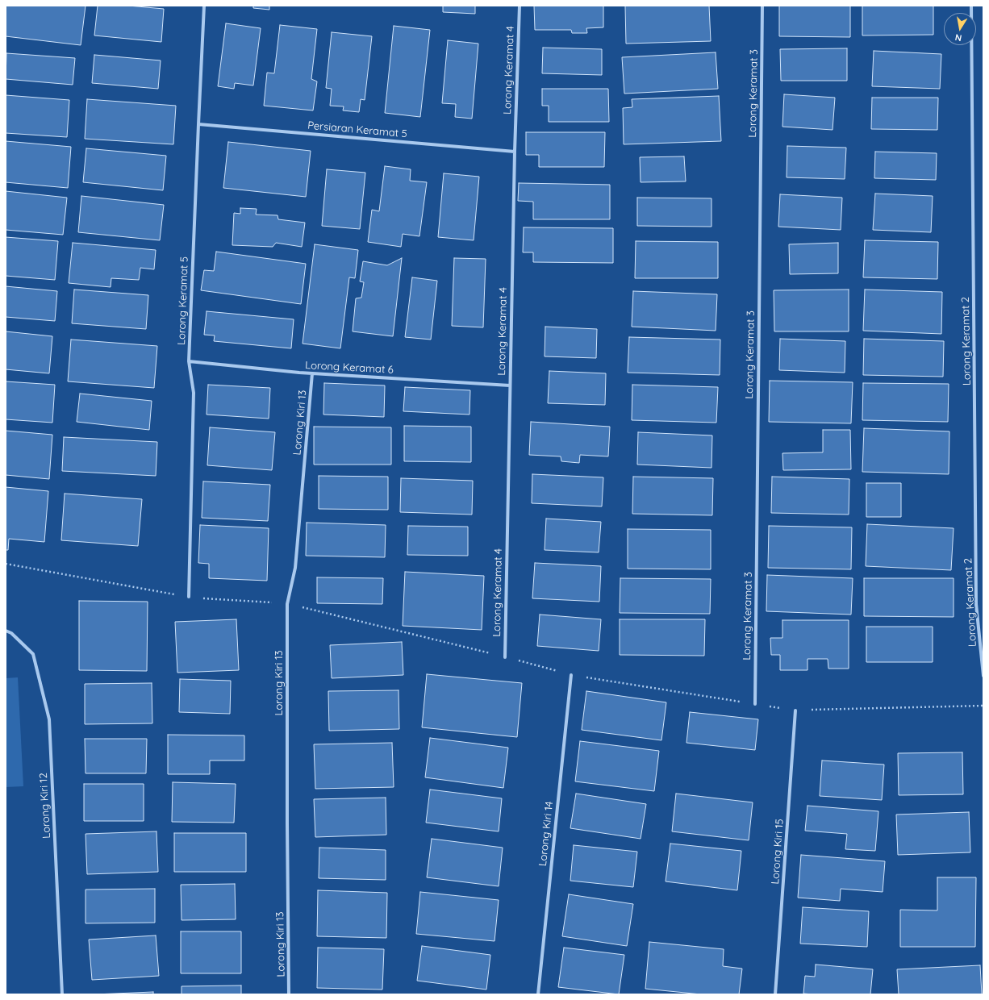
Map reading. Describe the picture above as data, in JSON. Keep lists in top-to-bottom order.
{
  "streets": {
    "street": [
      "Lorong Keramat 4",
      "Lorong Keramat 3",
      "Persiaran Keramat 5",
      "Lorong Keramat 5",
      "Lorong Keramat 2",
      "Lorong Keramat 6",
      "Lorong Kiri 13",
      "Lorong Kiri 12",
      "Lorong Kiri 14",
      "Lorong Kiri 15"
    ]
  },
  "crossings": [
    ["Lorong Keramat 4", "Persiaran Keramat 5"],
    ["Lorong Keramat 4", "Lorong Keramat 6"],
    ["Persiaran Keramat 5", "Lorong Keramat 5"],
    ["Lorong Keramat 5", "Lorong Keramat 6"],
    ["Lorong Keramat 6", "Lorong Kiri 13"]
  ],
  "north": "bottom"
}
